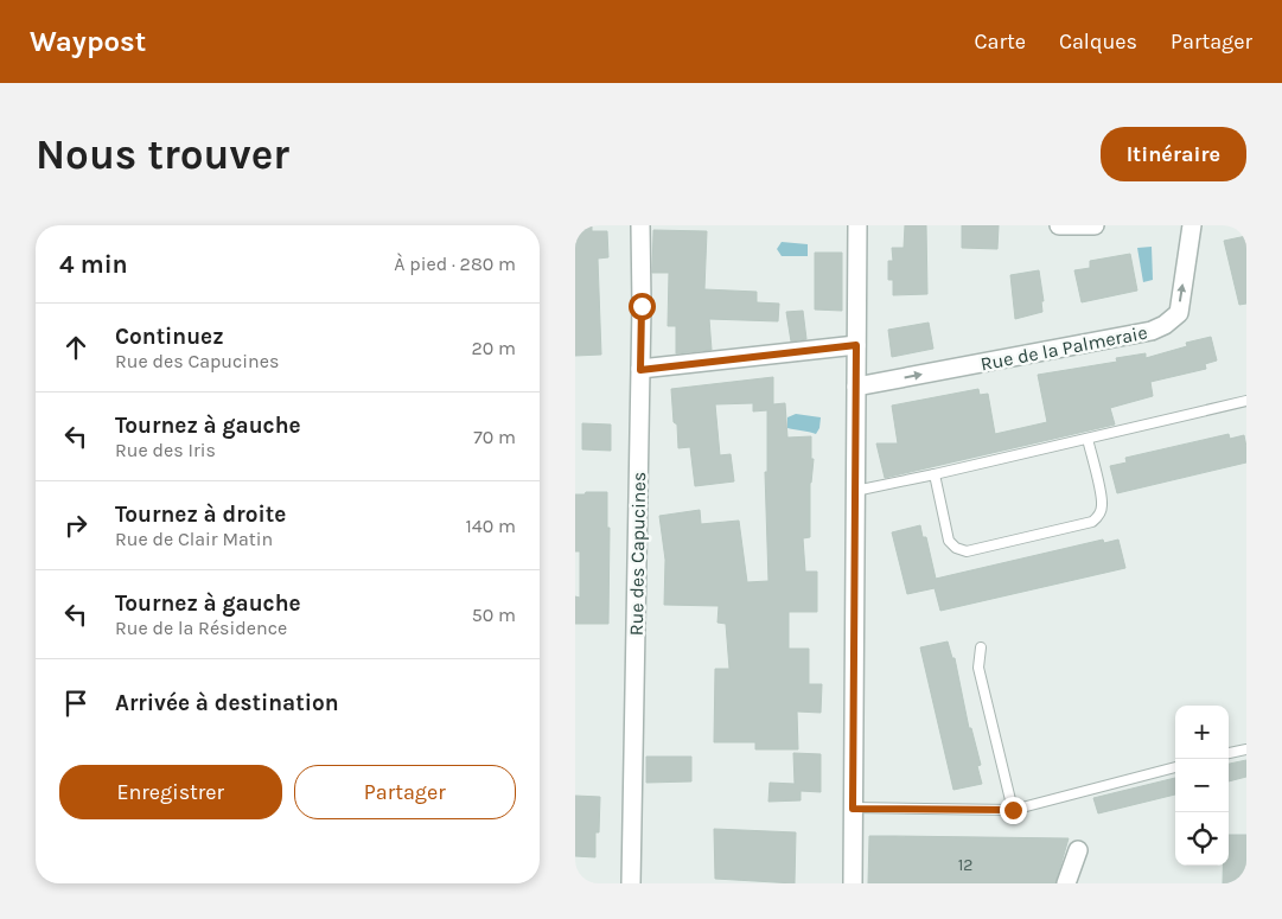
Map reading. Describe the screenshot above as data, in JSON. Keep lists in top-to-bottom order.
{
  "streets": {
    "street": ["Rue de la Palmeraie", "Rue des Capucines"]
  },
  "one_way": ["Rue de la Palmeraie"],
  "house_numbers": ["12"],
  "page": {
    "header": "Waypost",
    "nav": ["Carte", "Calques", "Partager"],
    "buttons": [
      "Itinéraire",
      ["Enregistrer", "Partager"]
    ],
    "title": "Nous trouver",
    "heading": ["4 min", "À pied · 280 m"],
    "list": [
      ["Continuez", "Rue des Capucines", "20 m"],
      ["Tournez à gauche", "Rue des Iris", "70 m"],
      ["Tournez à droite", "Rue de Clair Matin", "140 m"],
      ["Tournez à gauche", "Rue de la Résidence", "50 m"],
      "Arrivée à destination"
    ],
    "map_buttons": ["+", "−"]
  }
}
